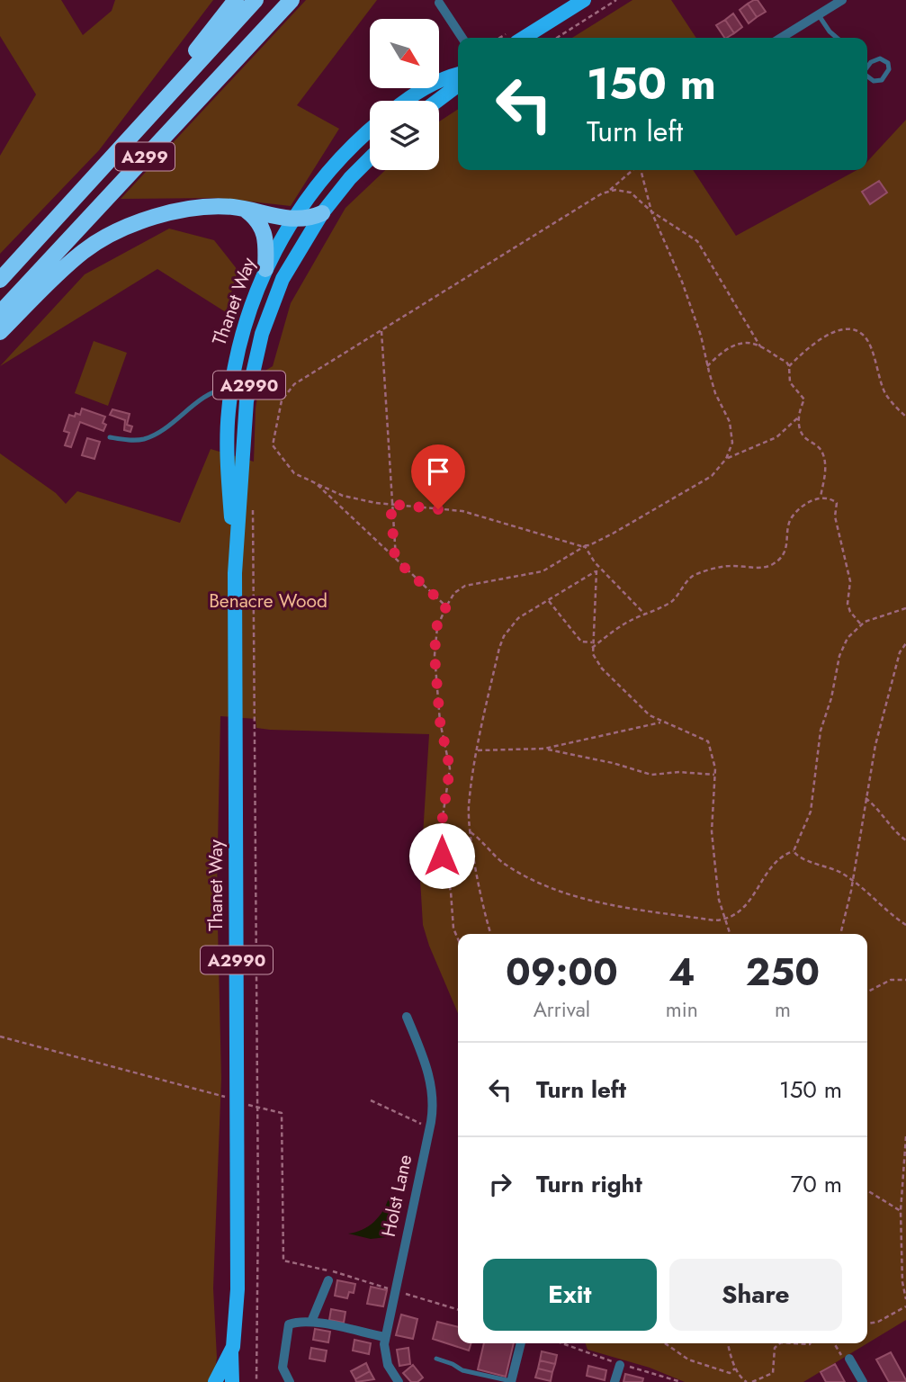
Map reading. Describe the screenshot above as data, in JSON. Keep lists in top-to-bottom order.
{
  "streets": {
    "highway": ["A299"],
    "main road": ["Thanet Way", "A2990"],
    "street": ["Holst Lane"]
  },
  "parks": ["Benacre Wood"],
  "north": "bottom right",
  "page": {
    "turn": ["150 m", "Turn left"],
    "eta": [
      "09:00",
      "Arrival",
      "4",
      "min",
      "250",
      "m"
    ],
    "list": [
      {
        "name": "Turn left",
        "value": "150 m"
      },
      {
        "name": "Turn right",
        "value": "70 m"
      }
    ],
    "buttons": ["Exit", "Share"]
  }
}
